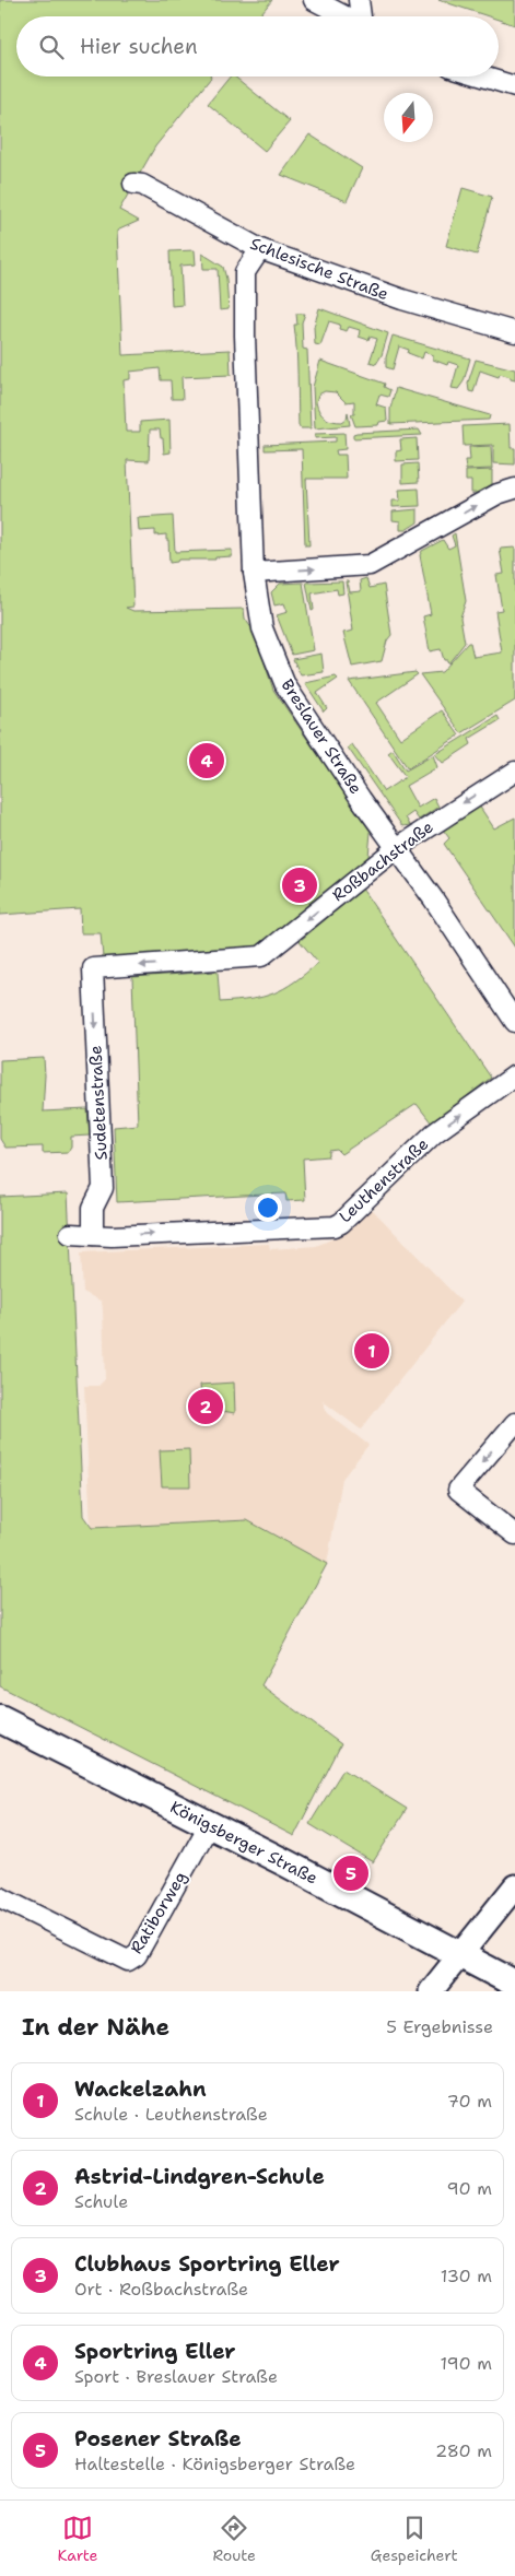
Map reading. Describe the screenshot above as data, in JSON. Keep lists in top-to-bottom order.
{
  "streets": {
    "main road": ["Königsberger Straße"],
    "street": [
      "Schlesische Straße",
      "Breslauer Straße",
      "Roßbachstraße",
      "Sudetenstraße",
      "Leuthenstraße",
      "Ratiborweg"
    ]
  },
  "crossings": [
    ["Schlesische Straße", "Breslauer Straße"],
    ["Breslauer Straße", "Roßbachstraße"],
    ["Roßbachstraße", "Sudetenstraße"],
    ["Sudetenstraße", "Leuthenstraße"],
    ["Königsberger Straße", "Ratiborweg"]
  ],
  "one_way": ["Roßbachstraße", "Sudetenstraße", "Leuthenstraße"],
  "north": "bottom",
  "page": {
    "search": "Hier suchen",
    "pins": [
      "4",
      "3",
      "1",
      "2",
      "5"
    ],
    "heading": ["In der Nähe", "5 Ergebnisse"],
    "list": [
      {
        "mark": "1",
        "name": "Wackelzahn",
        "note": "Schule · Leuthenstraße",
        "value": "70 m"
      },
      {
        "mark": "2",
        "name": "Astrid-Lindgren-Schule",
        "note": "Schule",
        "value": "90 m"
      },
      {
        "mark": "3",
        "name": "Clubhaus Sportring Eller",
        "note": "Ort · Roßbachstraße",
        "value": "130 m"
      },
      {
        "mark": "4",
        "name": "Sportring Eller",
        "note": "Sport · Breslauer Straße",
        "value": "190 m"
      },
      {
        "mark": "5",
        "name": "Posener Straße",
        "note": "Haltestelle · Königsberger Straße",
        "value": "280 m"
      }
    ],
    "nav": ["Karte", "Route", "Gespeichert"]
  }
}
